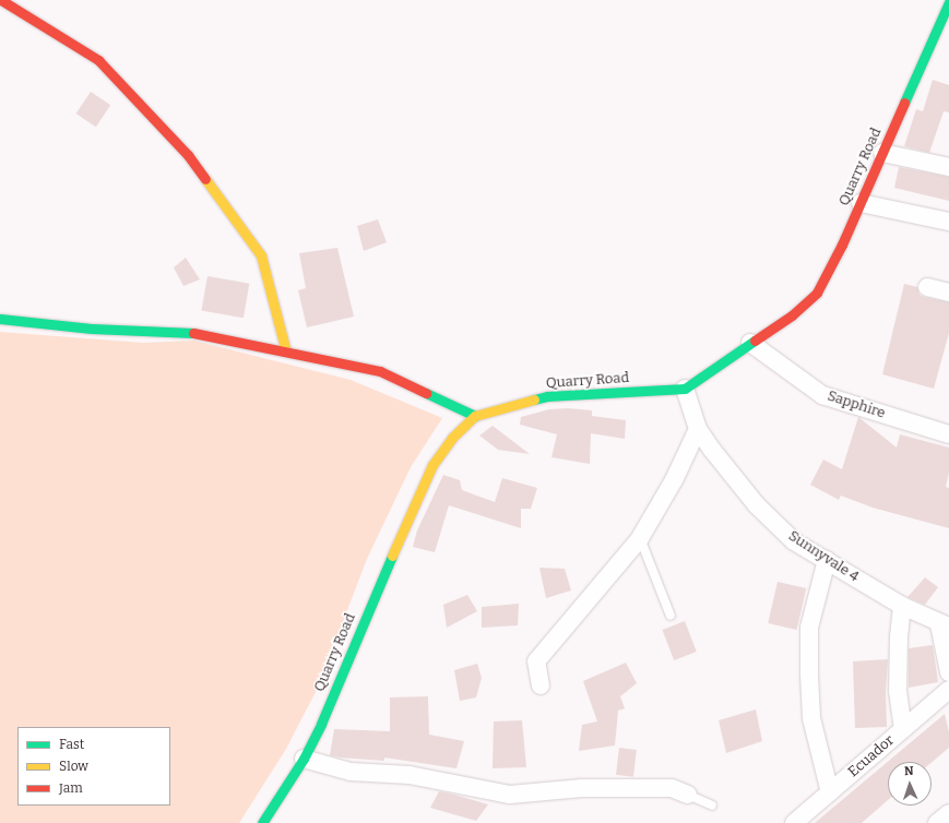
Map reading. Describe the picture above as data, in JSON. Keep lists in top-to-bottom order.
{
  "streets": {
    "street": [
      "Quarry Road",
      "Sapphire",
      "Sunnyvale 4",
      "Ecuador"
    ]
  },
  "crossings": [
    ["Quarry Road", "Sapphire"],
    ["Quarry Road", "Sunnyvale 4"]
  ],
  "legend": ["Fast", "Slow", "Jam"],
  "north": "top"
}
